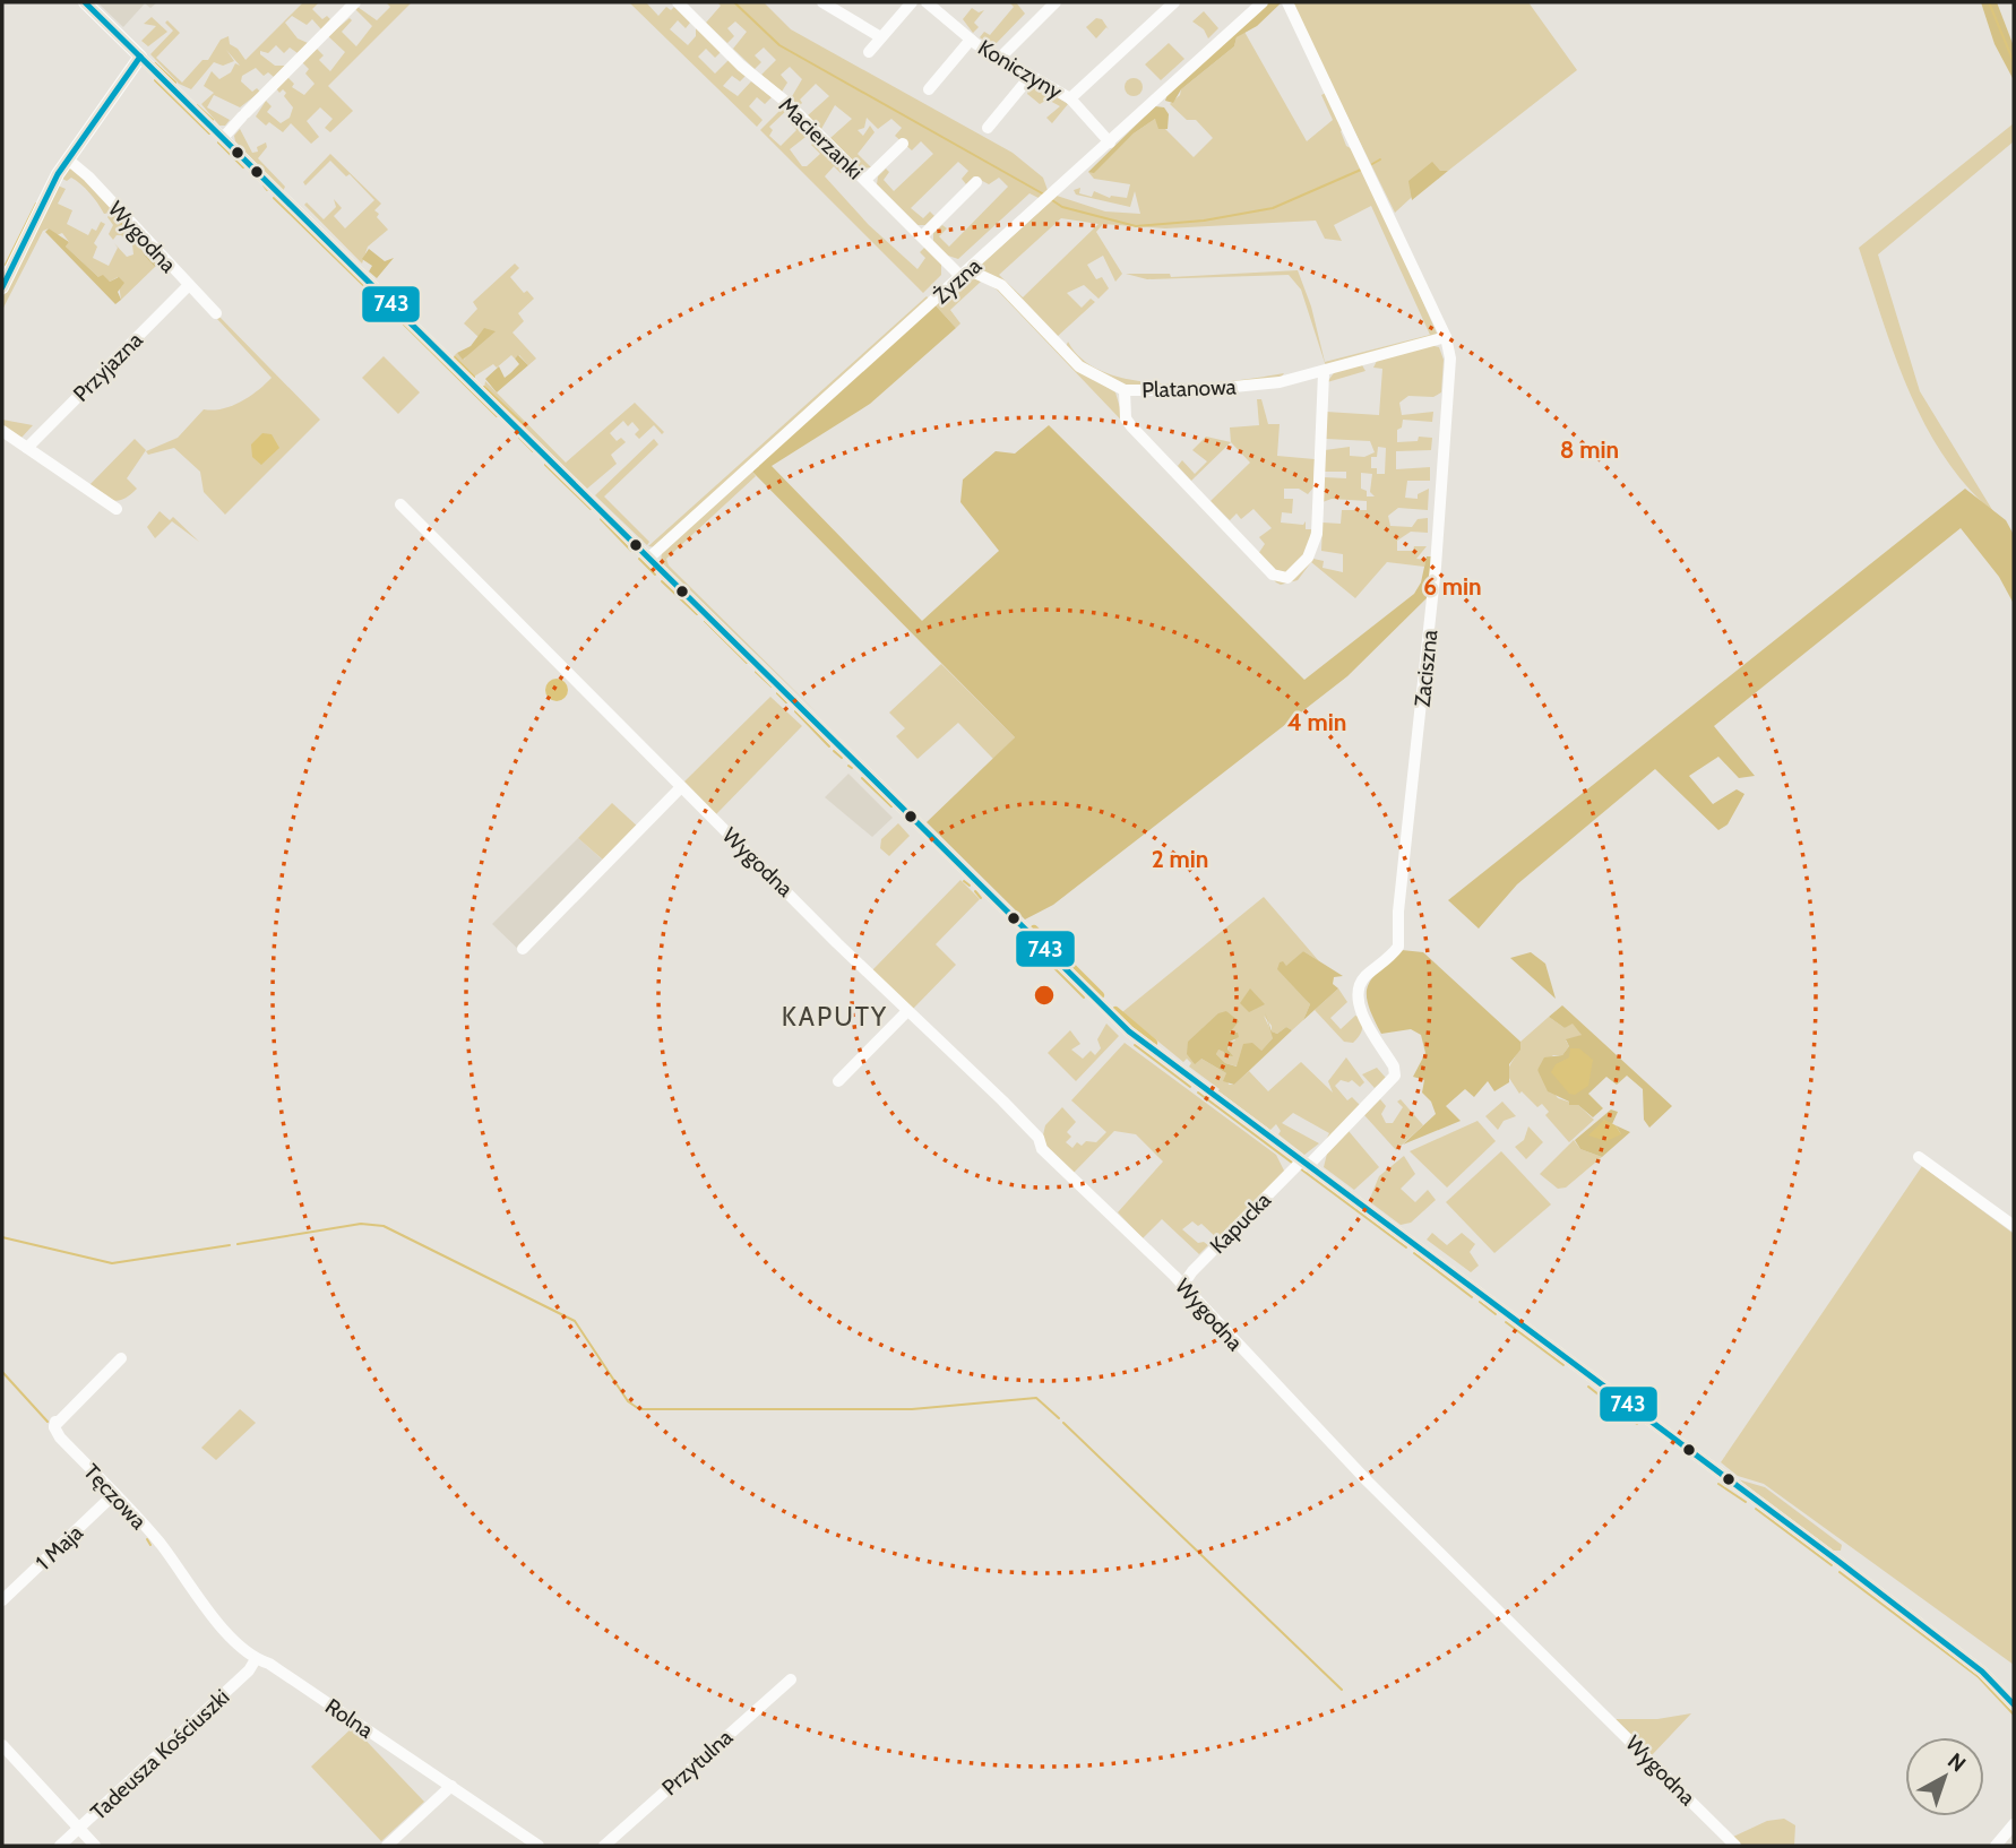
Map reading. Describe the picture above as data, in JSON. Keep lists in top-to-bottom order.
{
  "streets": {
    "street": [
      "Koniczyny",
      "Macierzanki",
      "Wygodna",
      "Żyzna",
      "Przyjazna",
      "Platanowa",
      "Zaciszna",
      "Kapucka",
      "Tęczowa",
      "1 Maja",
      "Rolna",
      "Tadeusza Kościuszki",
      "Przytulna"
    ]
  },
  "crossings": [
    ["Koniczyny", "Żyzna"],
    ["Macierzanki", "Żyzna"],
    ["Macierzanki", "Platanowa"],
    ["Wygodna", "Przyjazna"],
    ["Wygodna", "Kapucka"],
    ["Żyzna", "Platanowa"],
    ["Platanowa", "Zaciszna"],
    ["Zaciszna", "Kapucka"],
    ["Tęczowa", "1 Maja"],
    ["Tęczowa", "Rolna"],
    ["Rolna", "Tadeusza Kościuszki"]
  ],
  "districts": ["KAPUTY"],
  "lines": ["transit line 743"],
  "north": "top right",
  "rings": [
    "8 min",
    "6 min",
    "4 min",
    "2 min"
  ]
}
